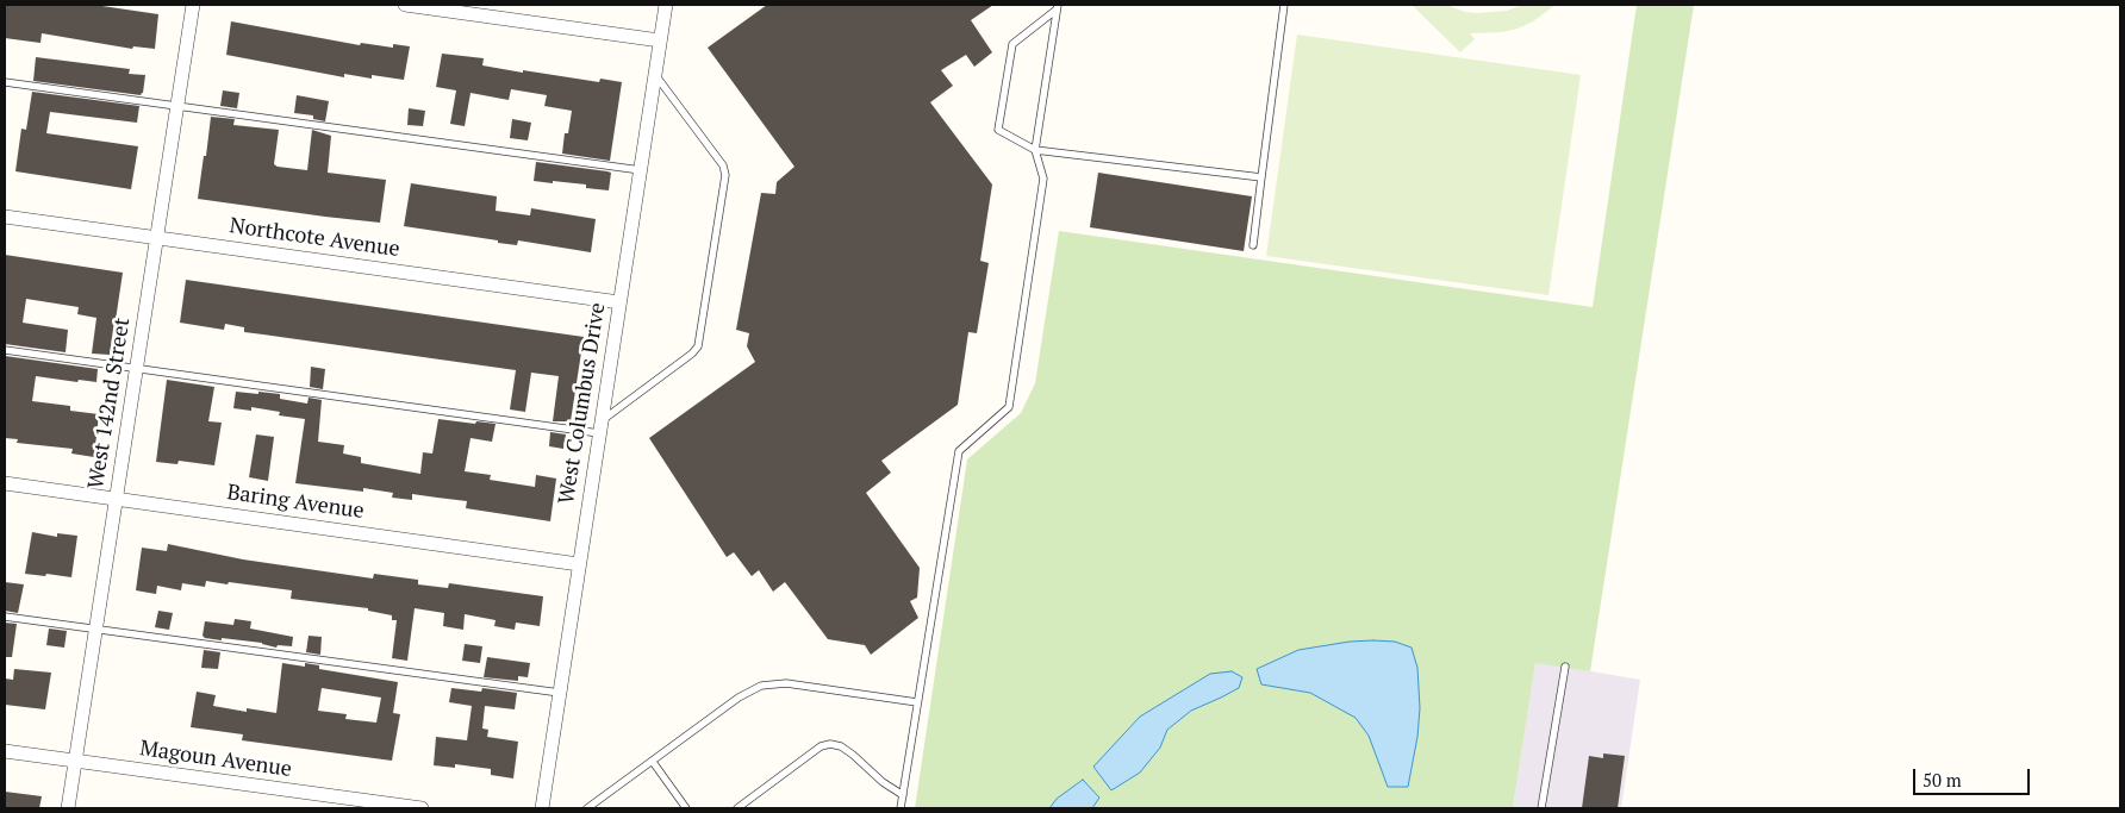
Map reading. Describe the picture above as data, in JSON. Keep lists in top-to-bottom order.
{
  "streets": {
    "street": [
      "Northcote Avenue",
      "West 142nd Street",
      "West Columbus Drive",
      "Baring Avenue",
      "Magoun Avenue"
    ]
  },
  "crossings": [
    ["Northcote Avenue", "West 142nd Street"],
    ["Northcote Avenue", "West Columbus Drive"],
    ["West 142nd Street", "Baring Avenue"],
    ["West 142nd Street", "Magoun Avenue"],
    ["West Columbus Drive", "Baring Avenue"]
  ],
  "scale_bar": "50 m"
}
